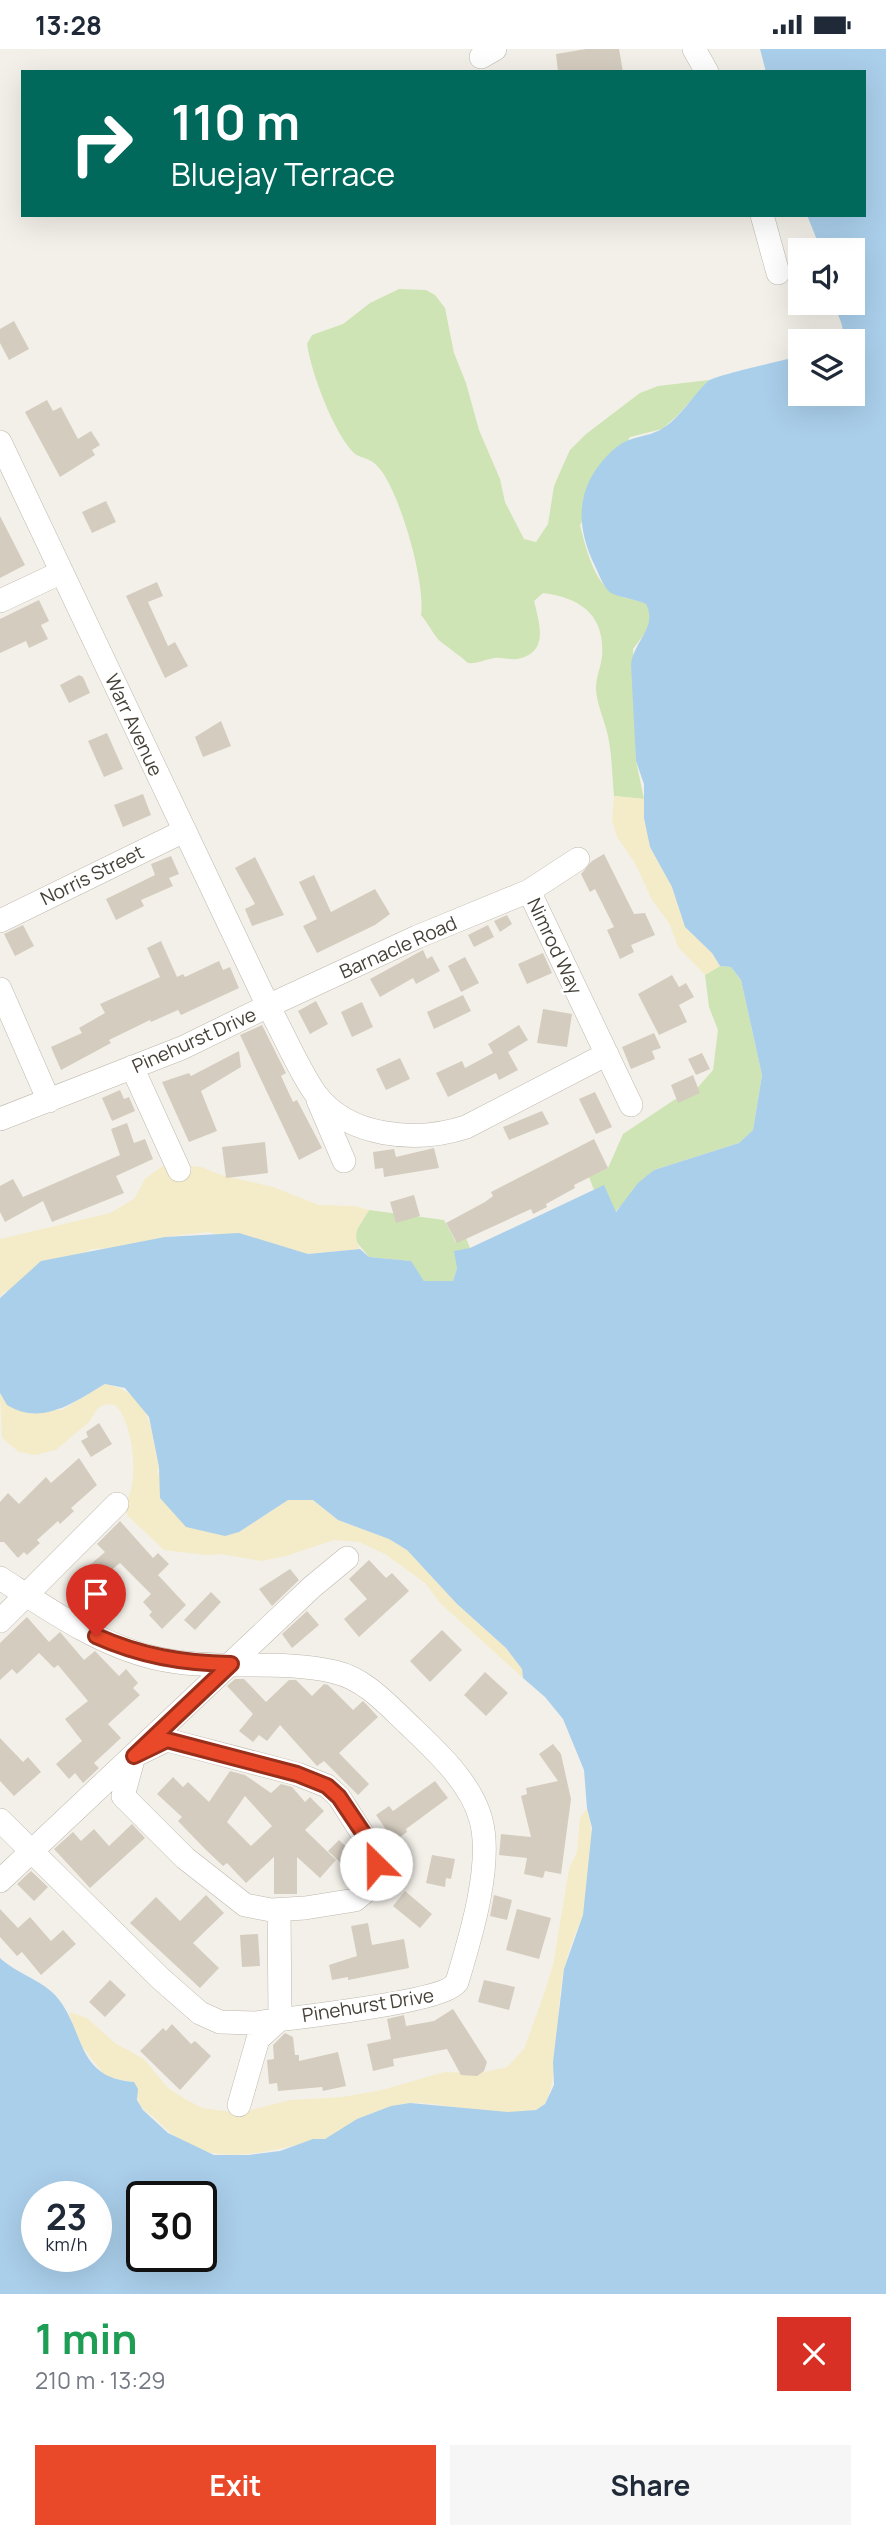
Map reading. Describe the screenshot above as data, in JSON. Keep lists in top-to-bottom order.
{
  "streets": {
    "street": [
      "Warr Avenue",
      "Norris Street",
      "Nimrod Way",
      "Barnacle Road",
      "Pinehurst Drive"
    ]
  },
  "crossings": [
    ["Warr Avenue", "Norris Street"],
    ["Warr Avenue", "Barnacle Road"],
    ["Warr Avenue", "Pinehurst Drive"],
    ["Nimrod Way", "Barnacle Road"],
    ["Nimrod Way", "Pinehurst Drive"],
    ["Barnacle Road", "Pinehurst Drive"]
  ],
  "page": {
    "status": "13:28",
    "turn": ["110 m", "Bluejay Terrace"],
    "speed": "23 km/h",
    "limit": "30",
    "heading": ["1 min", "210 m · 13:29"],
    "buttons": ["Exit", "Share"]
  }
}
